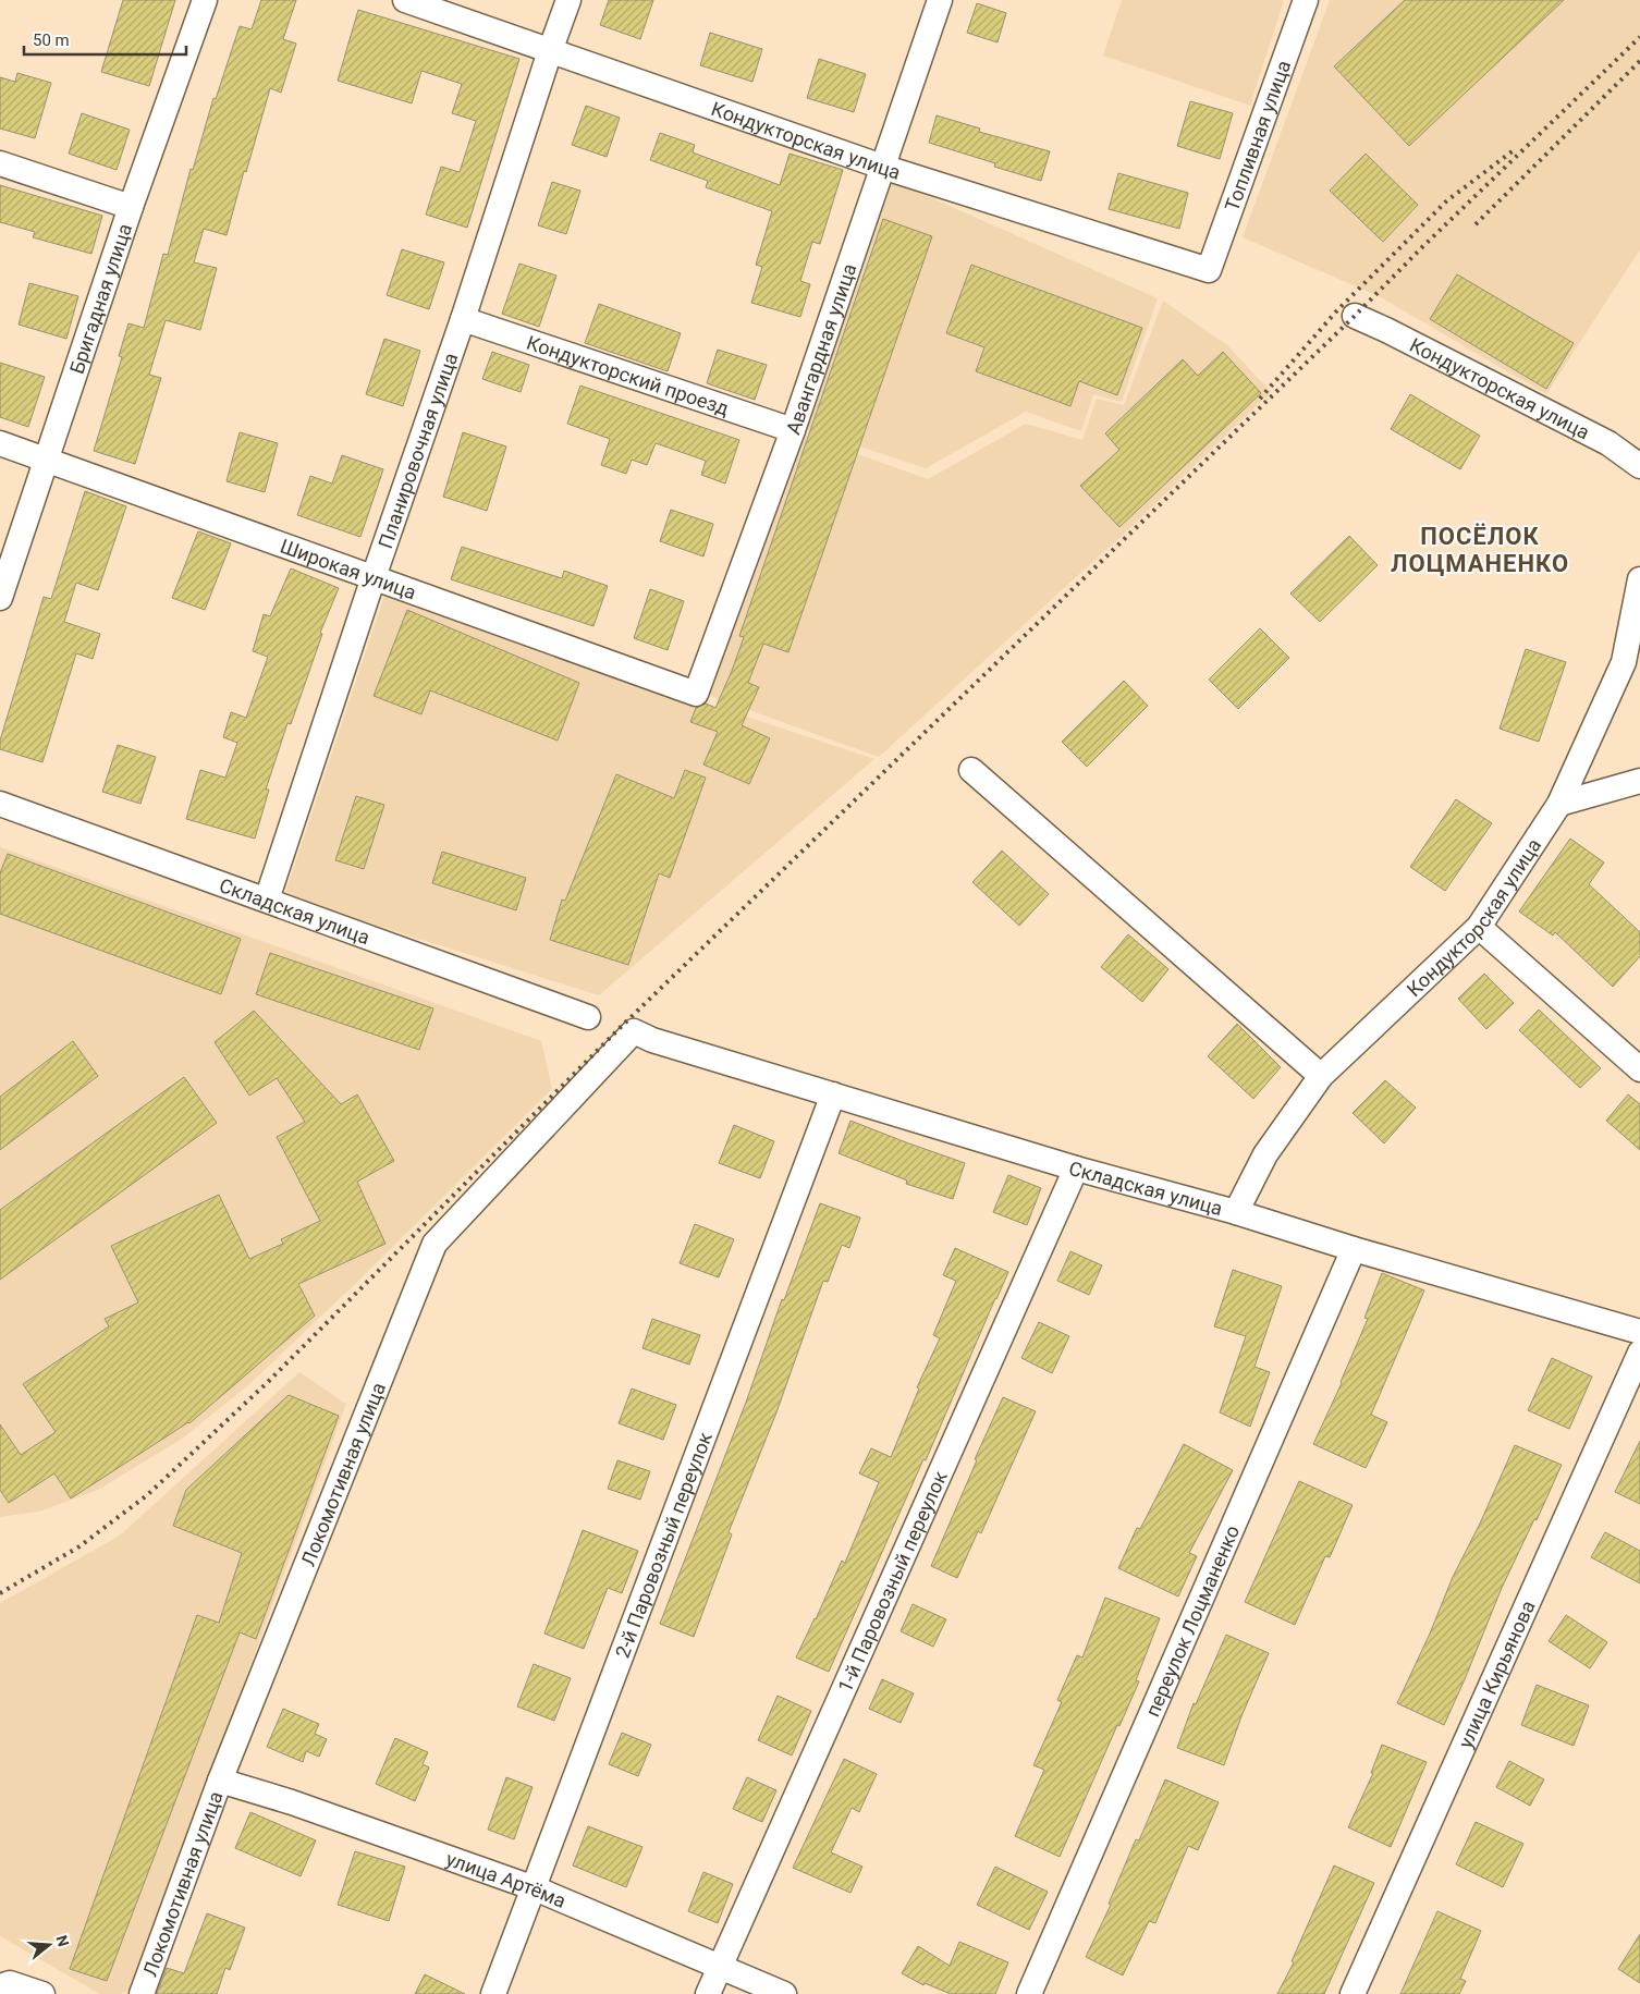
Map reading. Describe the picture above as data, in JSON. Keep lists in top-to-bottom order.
{
  "streets": {
    "street": [
      "Топливная улица",
      "Кондукторская улица",
      "Бригадная улица",
      "Авангардная улица",
      "Кондукторский проезд",
      "Планировочная улица",
      "Широкая улица",
      "Складская улица",
      "Локомотивная улица",
      "2-й Паровозный переулок",
      "1-й Паровозный переулок",
      "переулок Лоцманенко",
      "улица Кирьянова",
      "улица Артёма"
    ]
  },
  "crossings": [
    ["Топливная улица", "Кондукторская улица"],
    ["Кондукторская улица", "Авангардная улица"],
    ["Кондукторская улица", "Планировочная улица"],
    ["Кондукторская улица", "Складская улица"],
    ["Бригадная улица", "Широкая улица"],
    ["Авангардная улица", "Кондукторский проезд"],
    ["Авангардная улица", "Широкая улица"],
    ["Кондукторский проезд", "Планировочная улица"],
    ["Планировочная улица", "Широкая улица"],
    ["Планировочная улица", "Складская улица"],
    ["Складская улица", "Локомотивная улица"],
    ["Складская улица", "2-й Паровозный переулок"],
    ["Складская улица", "1-й Паровозный переулок"],
    ["Складская улица", "переулок Лоцманенко"],
    ["Локомотивная улица", "улица Артёма"],
    ["2-й Паровозный переулок", "улица Артёма"],
    ["1-й Паровозный переулок", "улица Артёма"]
  ],
  "districts": ["ПОСЁЛОК ЛОЦМАНЕНКО"],
  "scale_bar": "50 m",
  "north": "right"
}
